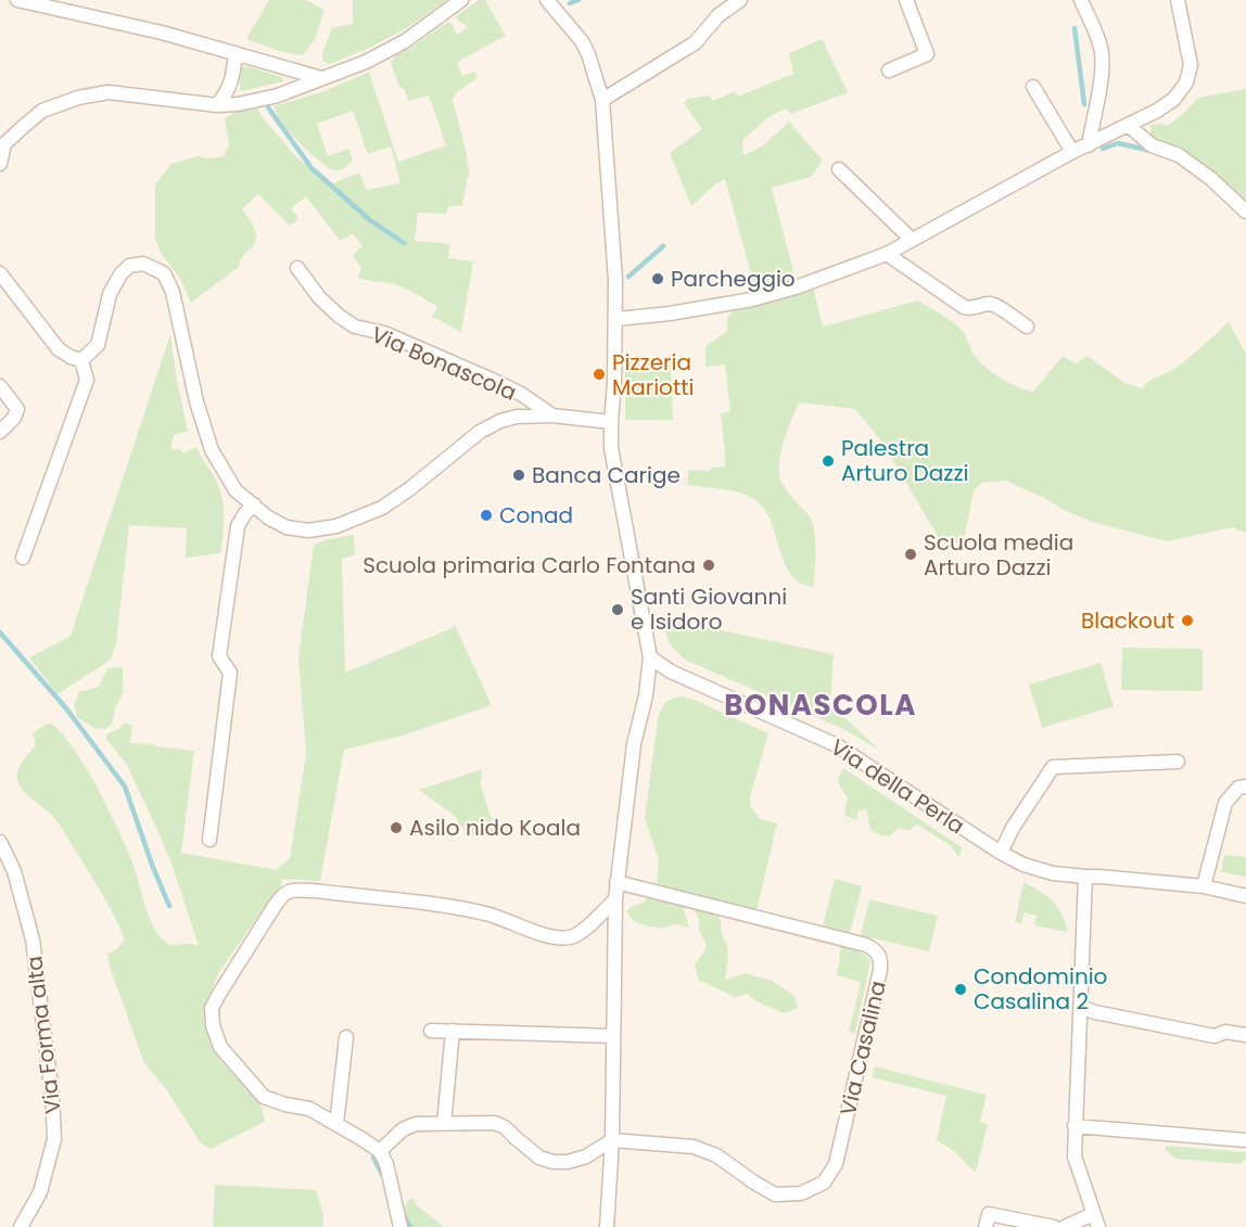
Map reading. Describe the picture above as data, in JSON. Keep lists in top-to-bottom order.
{
  "streets": {
    "street": [
      "Via Bonascola",
      "Via della Perla",
      "Via Forma alta",
      "Via Casalina"
    ]
  },
  "districts": ["BONASCOLA"],
  "places": [
    "Parcheggio",
    "Pizzeria Mariotti",
    "Palestra Arturo Dazzi",
    "Banca Carige",
    "Conad",
    "Scuola media Arturo Dazzi",
    "Scuola primaria Carlo Fontana",
    "Santi Giovanni e Isidoro",
    "Blackout",
    "Asilo nido Koala",
    "Condominio Casalina 2"
  ]
}
